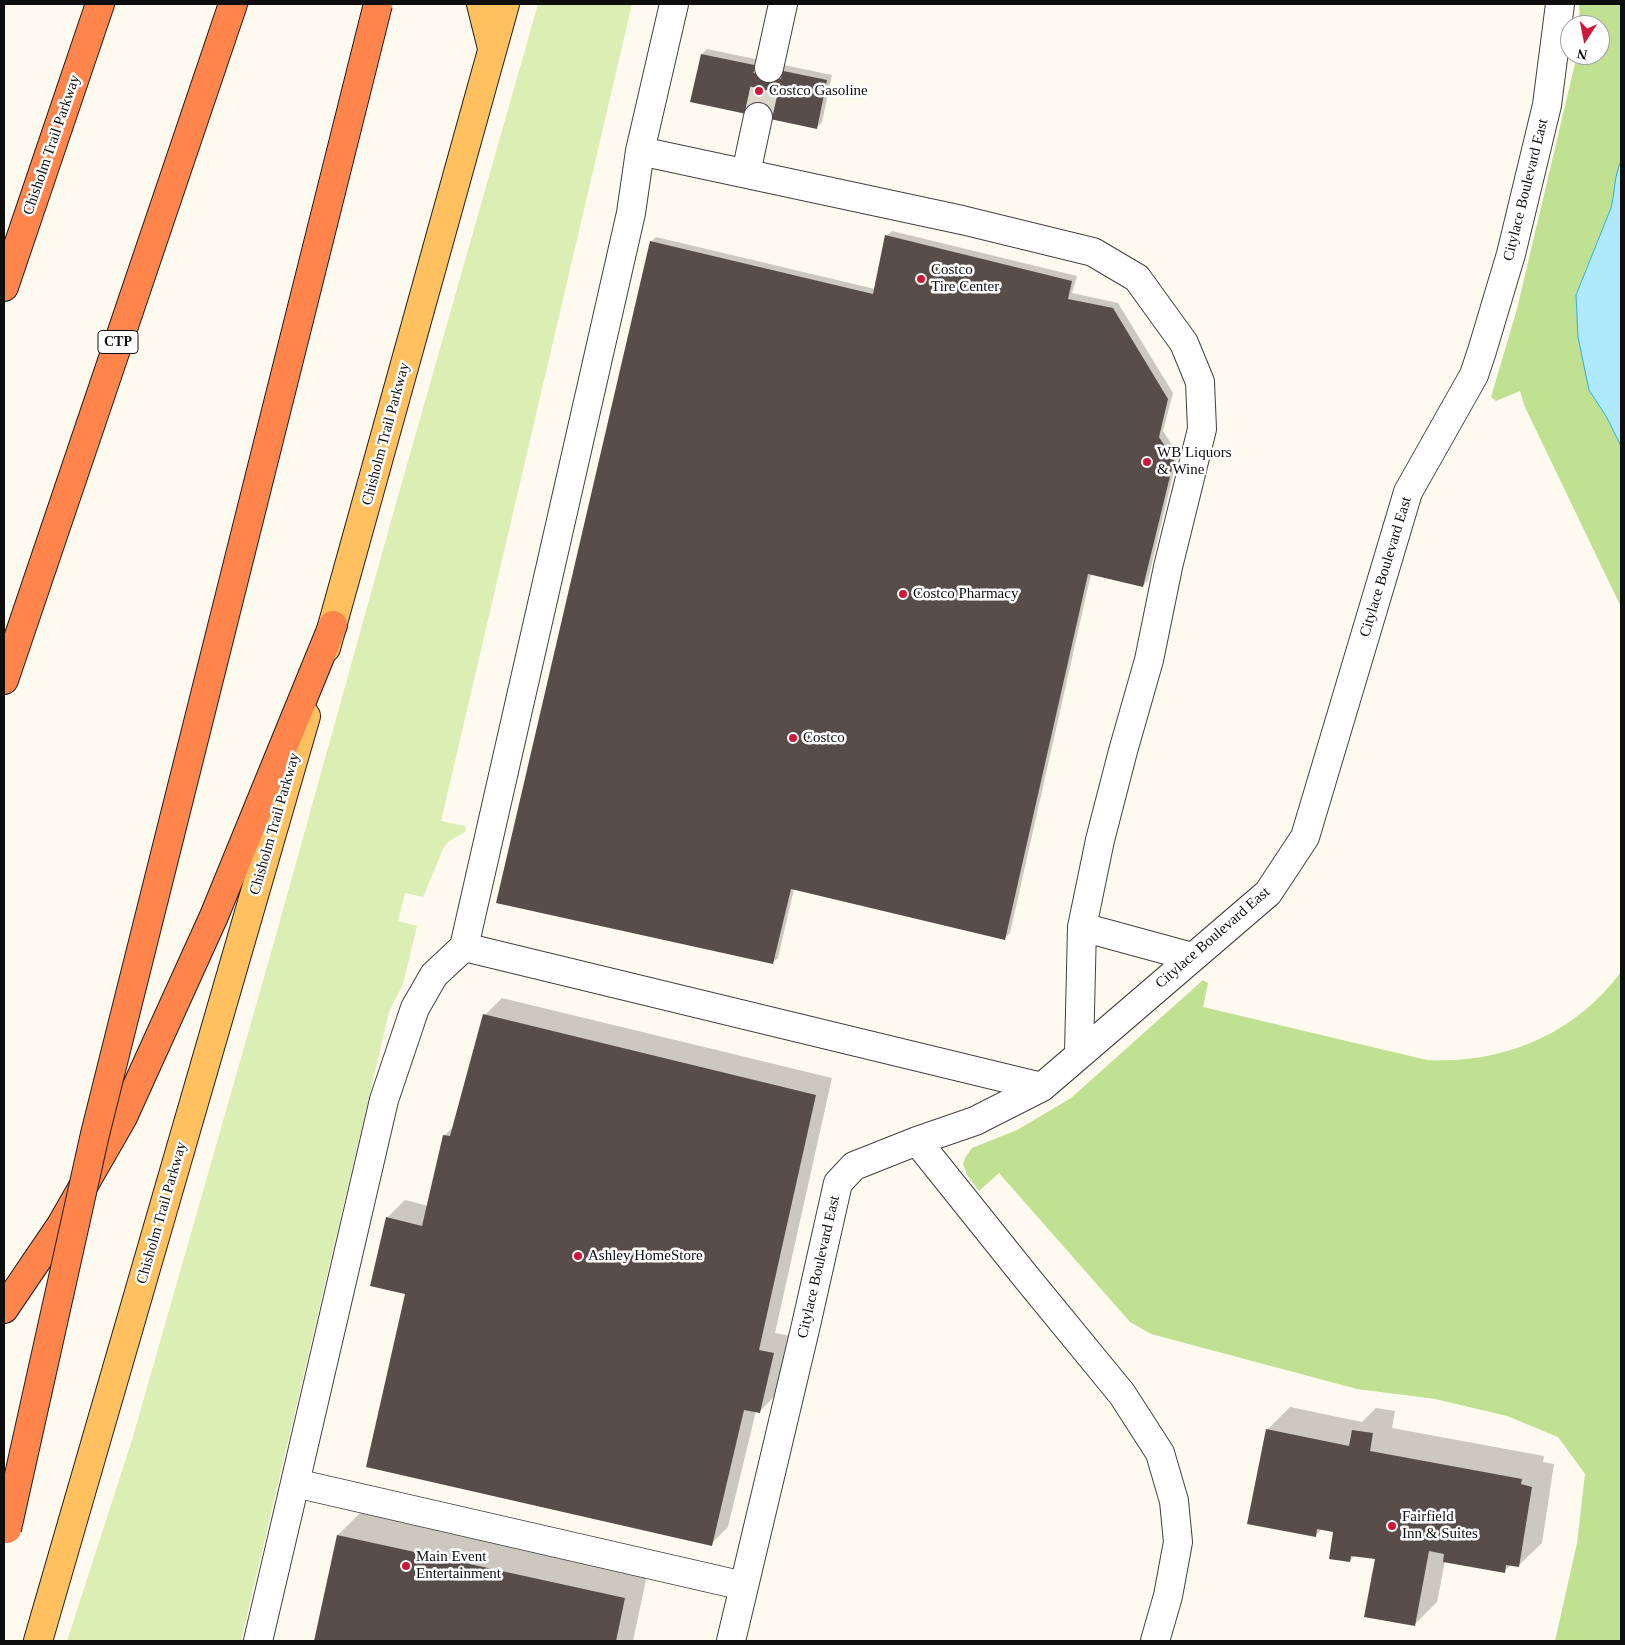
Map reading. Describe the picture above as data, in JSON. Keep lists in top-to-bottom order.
{
  "streets": {
    "highway": ["Chisholm Trail Parkway", "CTP"],
    "lane": ["Citylace Boulevard East"]
  },
  "places": [
    "Costco Gasoline",
    "Costco Tire Center",
    "WB Liquors & Wine",
    "Costco Pharmacy",
    "Costco",
    "Ashley HomeStore",
    "Fairfield Inn & Suites",
    "Main Event Entertainment"
  ],
  "north": "bottom"
}
